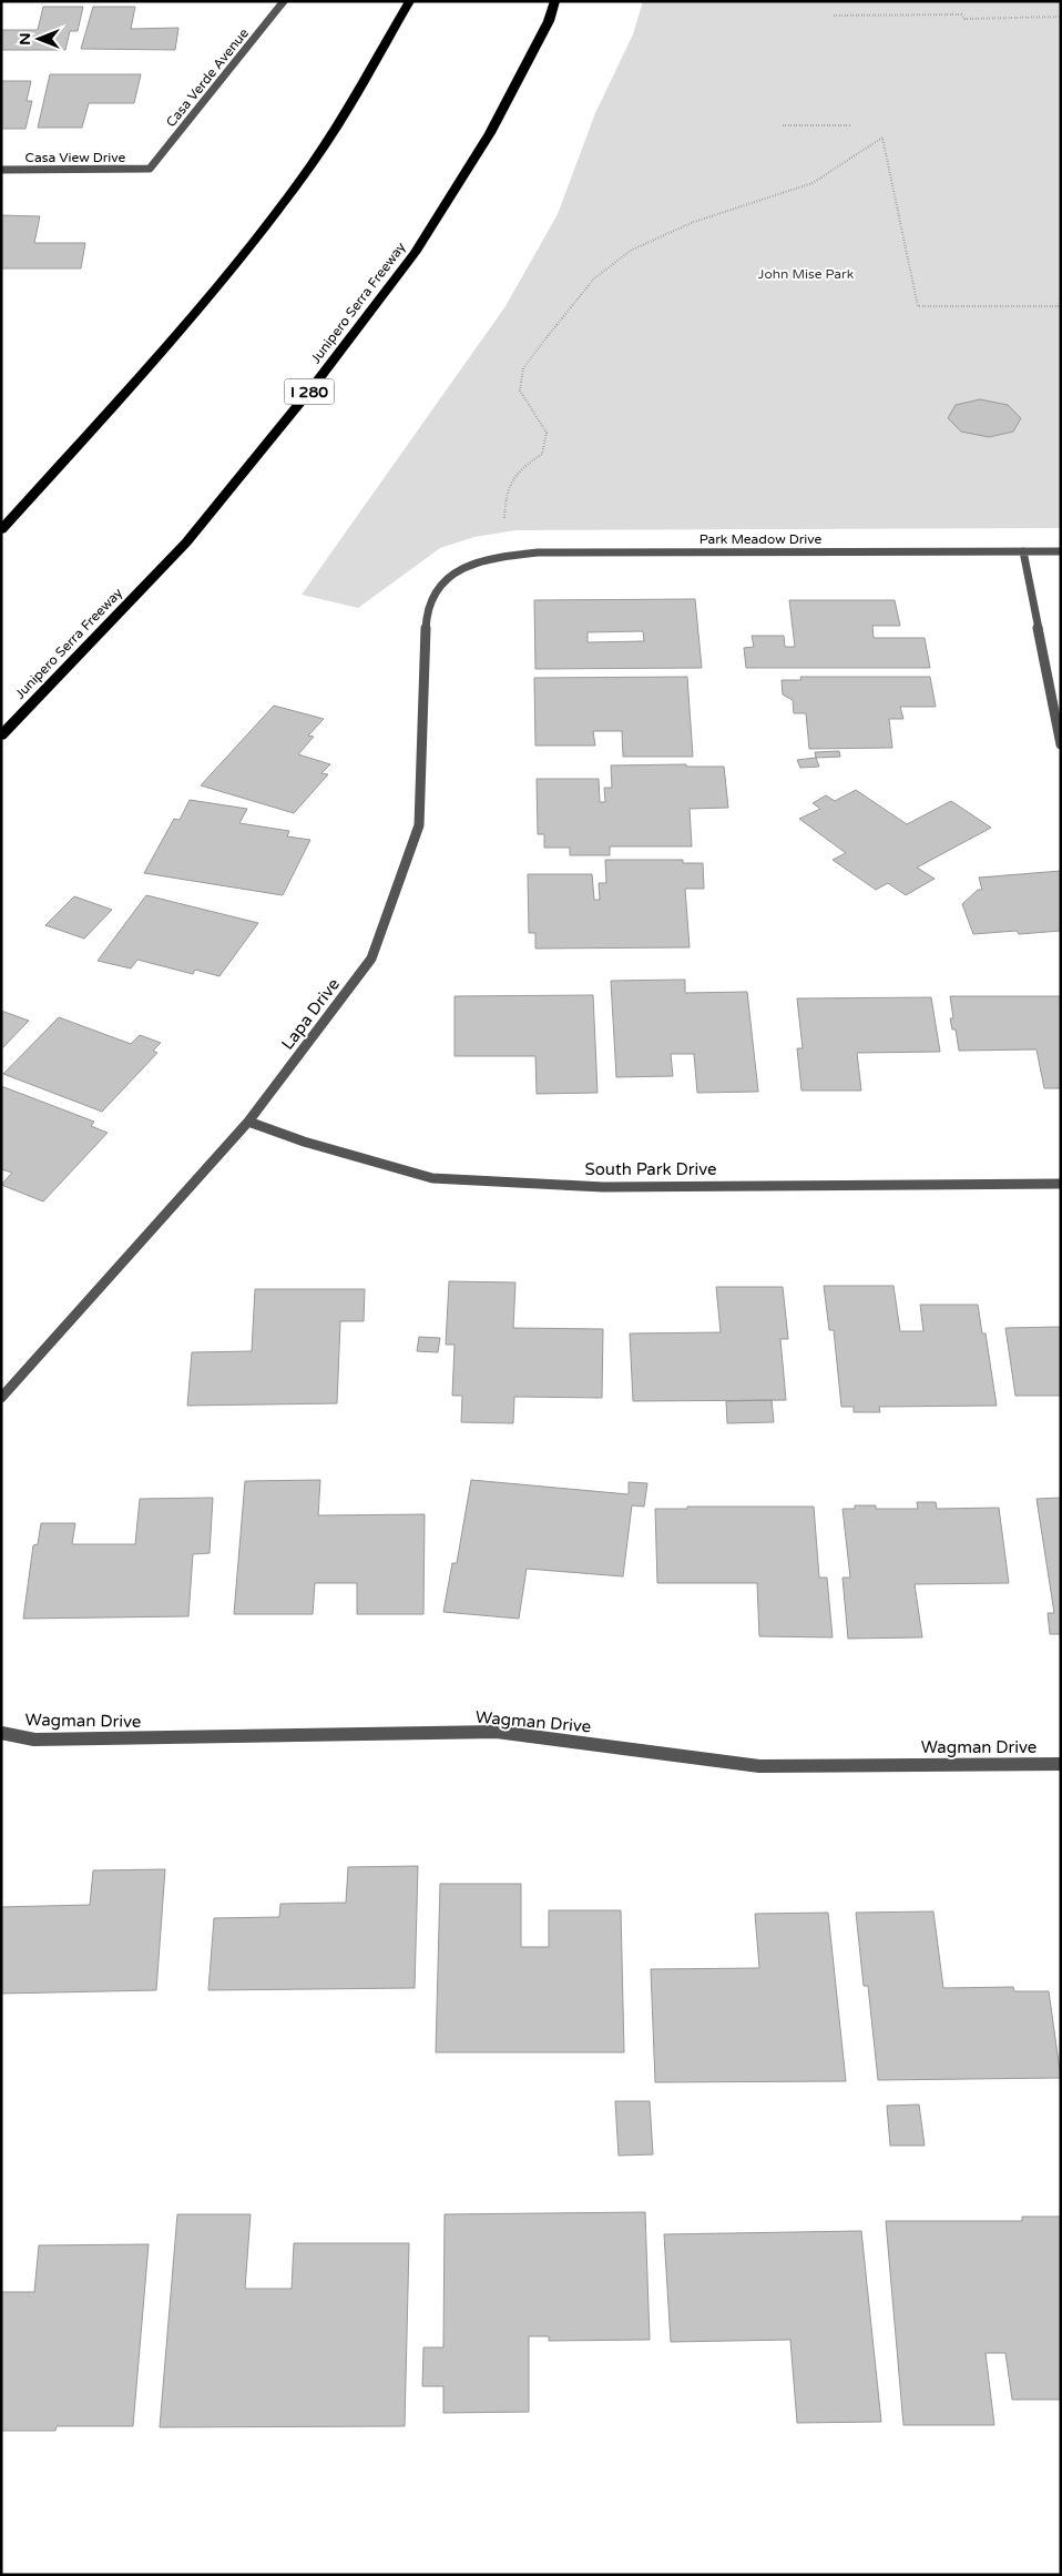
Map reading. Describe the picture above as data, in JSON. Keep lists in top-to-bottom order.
{
  "streets": {
    "highway": ["Junipero Serra Freeway", "I 280"],
    "street": [
      "Casa Verde Avenue",
      "Casa View Drive",
      "Park Meadow Drive",
      "Lapa Drive",
      "South Park Drive",
      "Wagman Drive"
    ]
  },
  "crossings": [
    ["Casa Verde Avenue", "Casa View Drive"],
    ["Park Meadow Drive", "Lapa Drive"],
    ["Lapa Drive", "South Park Drive"]
  ],
  "parks": ["John Mise Park"],
  "north": "left"
}
